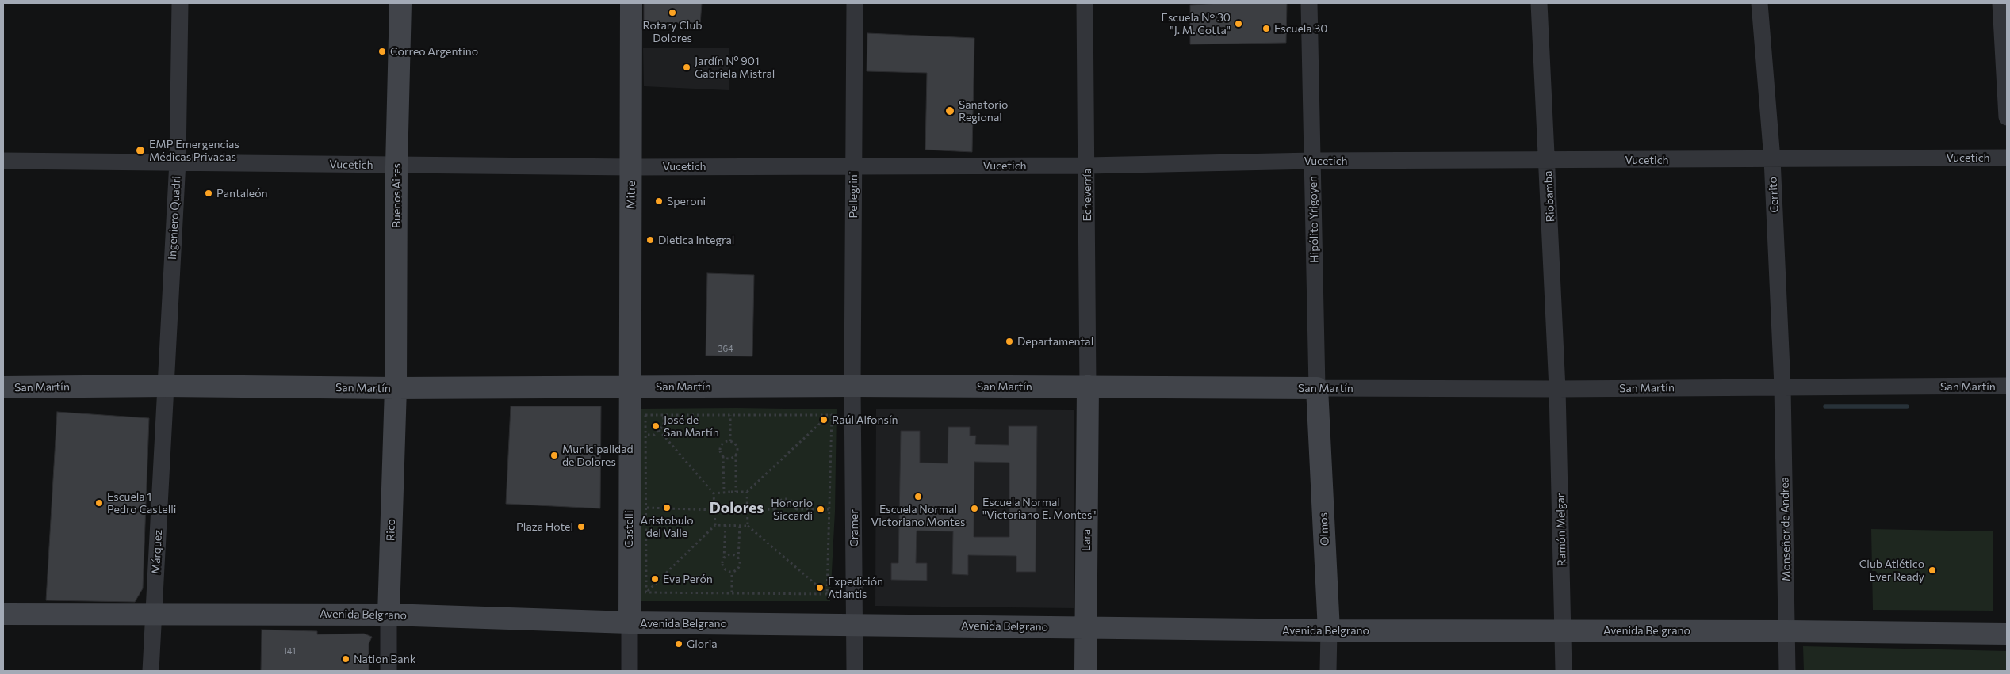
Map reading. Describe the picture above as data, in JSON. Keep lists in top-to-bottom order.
{
  "streets": {
    "main road": [
      "Mitre",
      "Buenos Aires",
      "San Martín",
      "Castelli",
      "Olmos",
      "Rico",
      "Lara",
      "Avenida Belgrano"
    ],
    "street": [
      "Vucetich",
      "Pellegrini",
      "Echeverría",
      "Cerrito",
      "Riobamba",
      "Ingeniero Quadri",
      "Hipólito Yrigoyen",
      "Cramer",
      "Monseñor de Andrea",
      "Ramón Melgar",
      "Márquez"
    ]
  },
  "crossings": [
    ["Vucetich", "Mitre"],
    ["Vucetich", "Pellegrini"],
    ["Vucetich", "Echeverría"],
    ["Vucetich", "Cerrito"],
    ["Vucetich", "Buenos Aires"],
    ["Vucetich", "Riobamba"],
    ["Vucetich", "Ingeniero Quadri"],
    ["Vucetich", "Hipólito Yrigoyen"],
    ["Mitre", "San Martín"],
    ["Mitre", "Castelli"],
    ["Pellegrini", "San Martín"],
    ["Pellegrini", "Cramer"],
    ["Echeverría", "San Martín"],
    ["Echeverría", "Lara"],
    ["Cerrito", "San Martín"],
    ["Cerrito", "Monseñor de Andrea"],
    ["Buenos Aires", "San Martín"],
    ["Buenos Aires", "Rico"],
    ["Riobamba", "San Martín"],
    ["Riobamba", "Ramón Melgar"],
    ["Ingeniero Quadri", "San Martín"],
    ["Ingeniero Quadri", "Márquez"],
    ["Hipólito Yrigoyen", "San Martín"],
    ["Hipólito Yrigoyen", "Olmos"],
    ["San Martín", "Cramer"],
    ["San Martín", "Castelli"],
    ["San Martín", "Olmos"],
    ["San Martín", "Monseñor de Andrea"],
    ["San Martín", "Rico"],
    ["San Martín", "Ramón Melgar"],
    ["San Martín", "Lara"],
    ["San Martín", "Márquez"],
    ["Cramer", "Avenida Belgrano"],
    ["Castelli", "Avenida Belgrano"],
    ["Olmos", "Avenida Belgrano"],
    ["Monseñor de Andrea", "Avenida Belgrano"],
    ["Rico", "Avenida Belgrano"],
    ["Ramón Melgar", "Avenida Belgrano"],
    ["Lara", "Avenida Belgrano"],
    ["Márquez", "Avenida Belgrano"]
  ],
  "districts": ["Dolores"],
  "places": [
    "Rotary Club Dolores",
    "Escuela N° 30 \"J. M. Cotta\"",
    "Escuela 30",
    "Correo Argentino",
    "Jardín Nº 901 Gabriela Mistral",
    "Sanatorio Regional",
    "EMP Emergencias Médicas Privadas",
    "Pantaleón",
    "Speroni",
    "Dietica Integral",
    "Departamental",
    "Raúl Alfonsín",
    "José de San Martín",
    "Municipalidad de Dolores",
    "Escuela Normal Victoriano Montes",
    "Escuela 1 Pedro Castelli",
    "Aristobulo del Valle",
    "Escuela Normal \"Victoriano E. Montes\"",
    "Honorio Siccardi",
    "Plaza Hotel",
    "Club Atlético Ever Ready",
    "Eva Perón",
    "Expedición Atlantis",
    "Gloria",
    "Nation Bank"
  ],
  "house_numbers": ["364", "141"]
}
